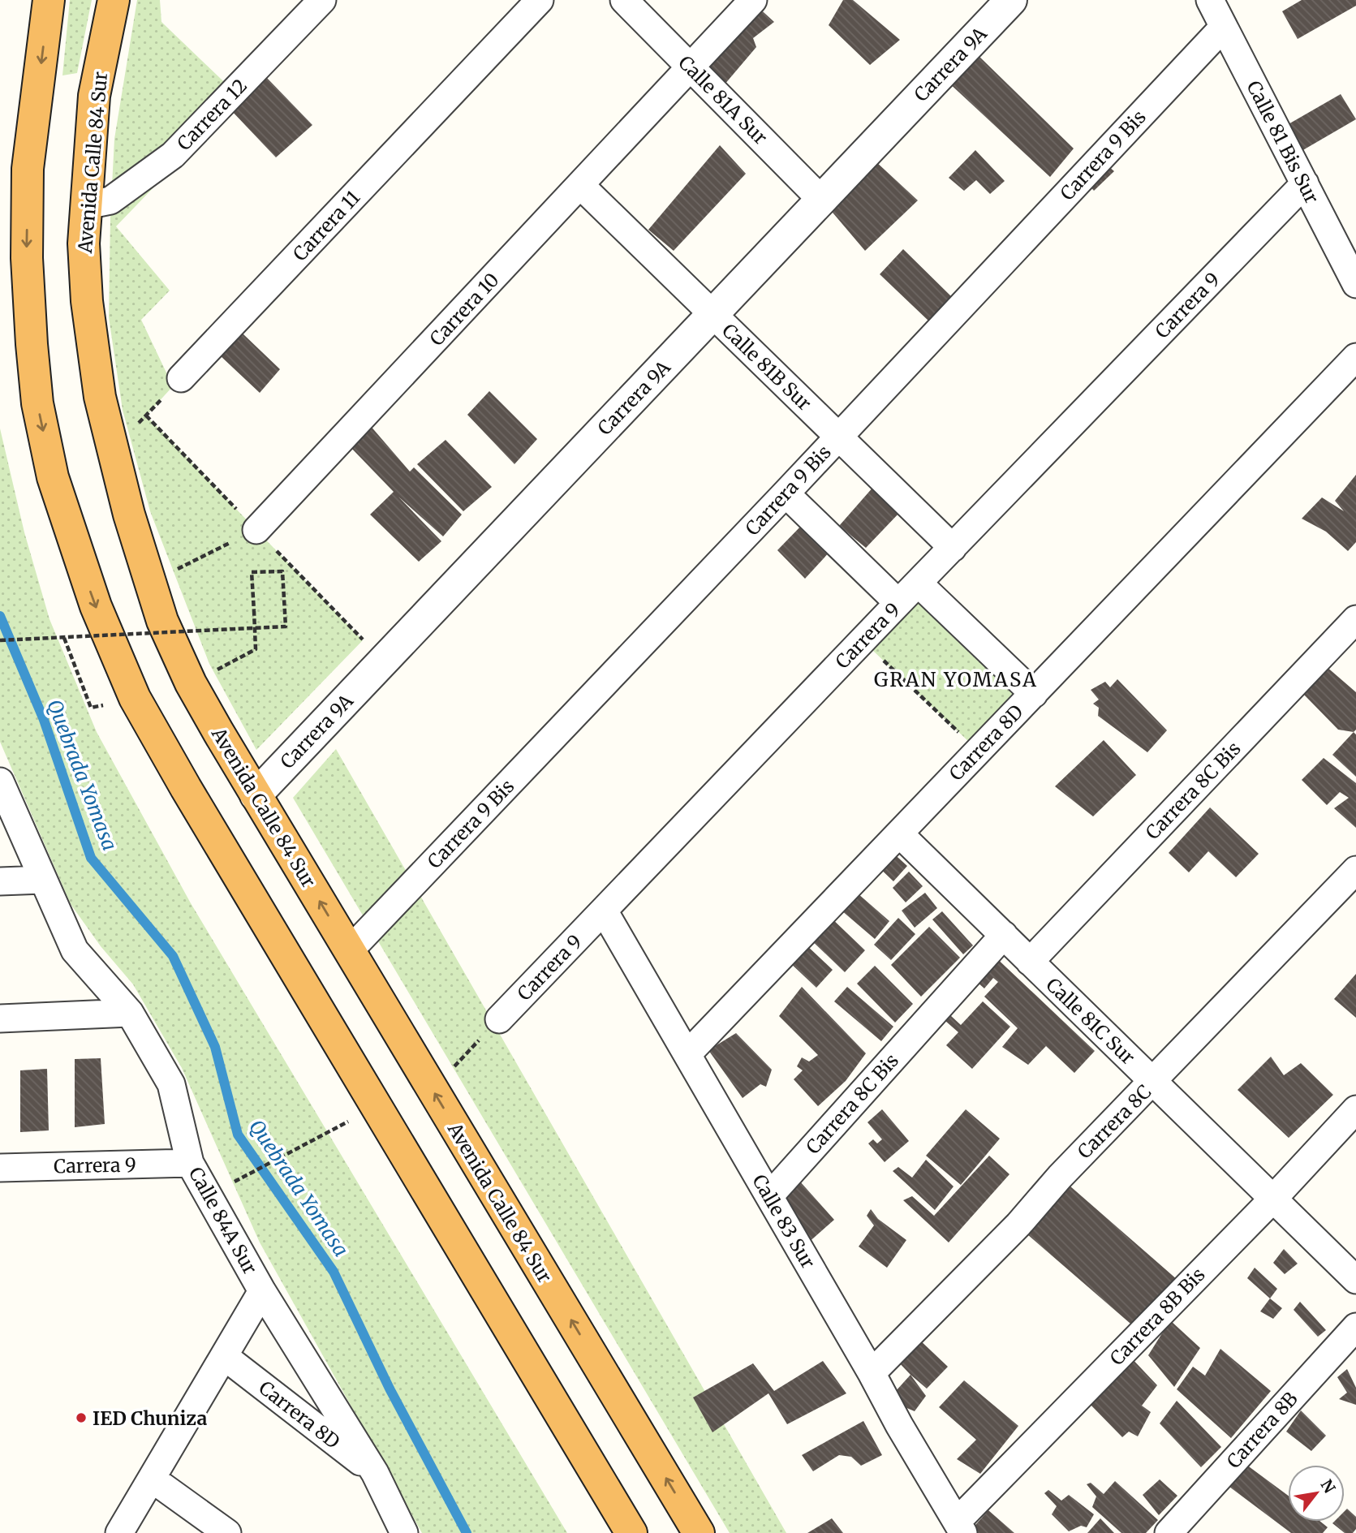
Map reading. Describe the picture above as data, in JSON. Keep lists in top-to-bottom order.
{
  "streets": {
    "highway": ["Avenida Calle 84 Sur"],
    "street": [
      "Carrera 9A",
      "Calle 81A Sur",
      "Carrera 12",
      "Calle 81 Bis Sur",
      "Carrera 9 Bis",
      "Carrera 11",
      "Carrera 9",
      "Carrera 10",
      "Calle 81B Sur",
      "Carrera 8D",
      "Carrera 8C Bis",
      "Calle 81C Sur",
      "Carrera 8C",
      "Calle 84A Sur",
      "Calle 83 Sur",
      "Carrera 8B Bis",
      "Carrera 8B"
    ]
  },
  "crossings": [
    ["Carrera 9A", "Calle 81A Sur"],
    ["Carrera 9A", "Avenida Calle 84 Sur"],
    ["Carrera 9A", "Calle 81B Sur"],
    ["Calle 81A Sur", "Carrera 10"],
    ["Carrera 12", "Avenida Calle 84 Sur"],
    ["Calle 81 Bis Sur", "Carrera 9 Bis"],
    ["Calle 81 Bis Sur", "Carrera 9"],
    ["Carrera 9 Bis", "Avenida Calle 84 Sur"],
    ["Carrera 9 Bis", "Calle 81B Sur"],
    ["Carrera 9", "Calle 81B Sur"],
    ["Carrera 9", "Calle 84A Sur"],
    ["Carrera 9", "Calle 83 Sur"],
    ["Carrera 10", "Calle 81B Sur"],
    ["Carrera 8D", "Calle 81C Sur"],
    ["Carrera 8D", "Calle 84A Sur"],
    ["Carrera 8D", "Calle 83 Sur"],
    ["Carrera 8C Bis", "Calle 81C Sur"],
    ["Carrera 8C Bis", "Calle 83 Sur"],
    ["Calle 81C Sur", "Carrera 8C"],
    ["Calle 81C Sur", "Carrera 8B Bis"],
    ["Carrera 8C", "Calle 83 Sur"],
    ["Calle 83 Sur", "Carrera 8B Bis"]
  ],
  "districts": ["GRAN YOMASA"],
  "water": ["Quebrada Yomasa"],
  "places": ["IED Chuniza"],
  "north": "top right"
}
